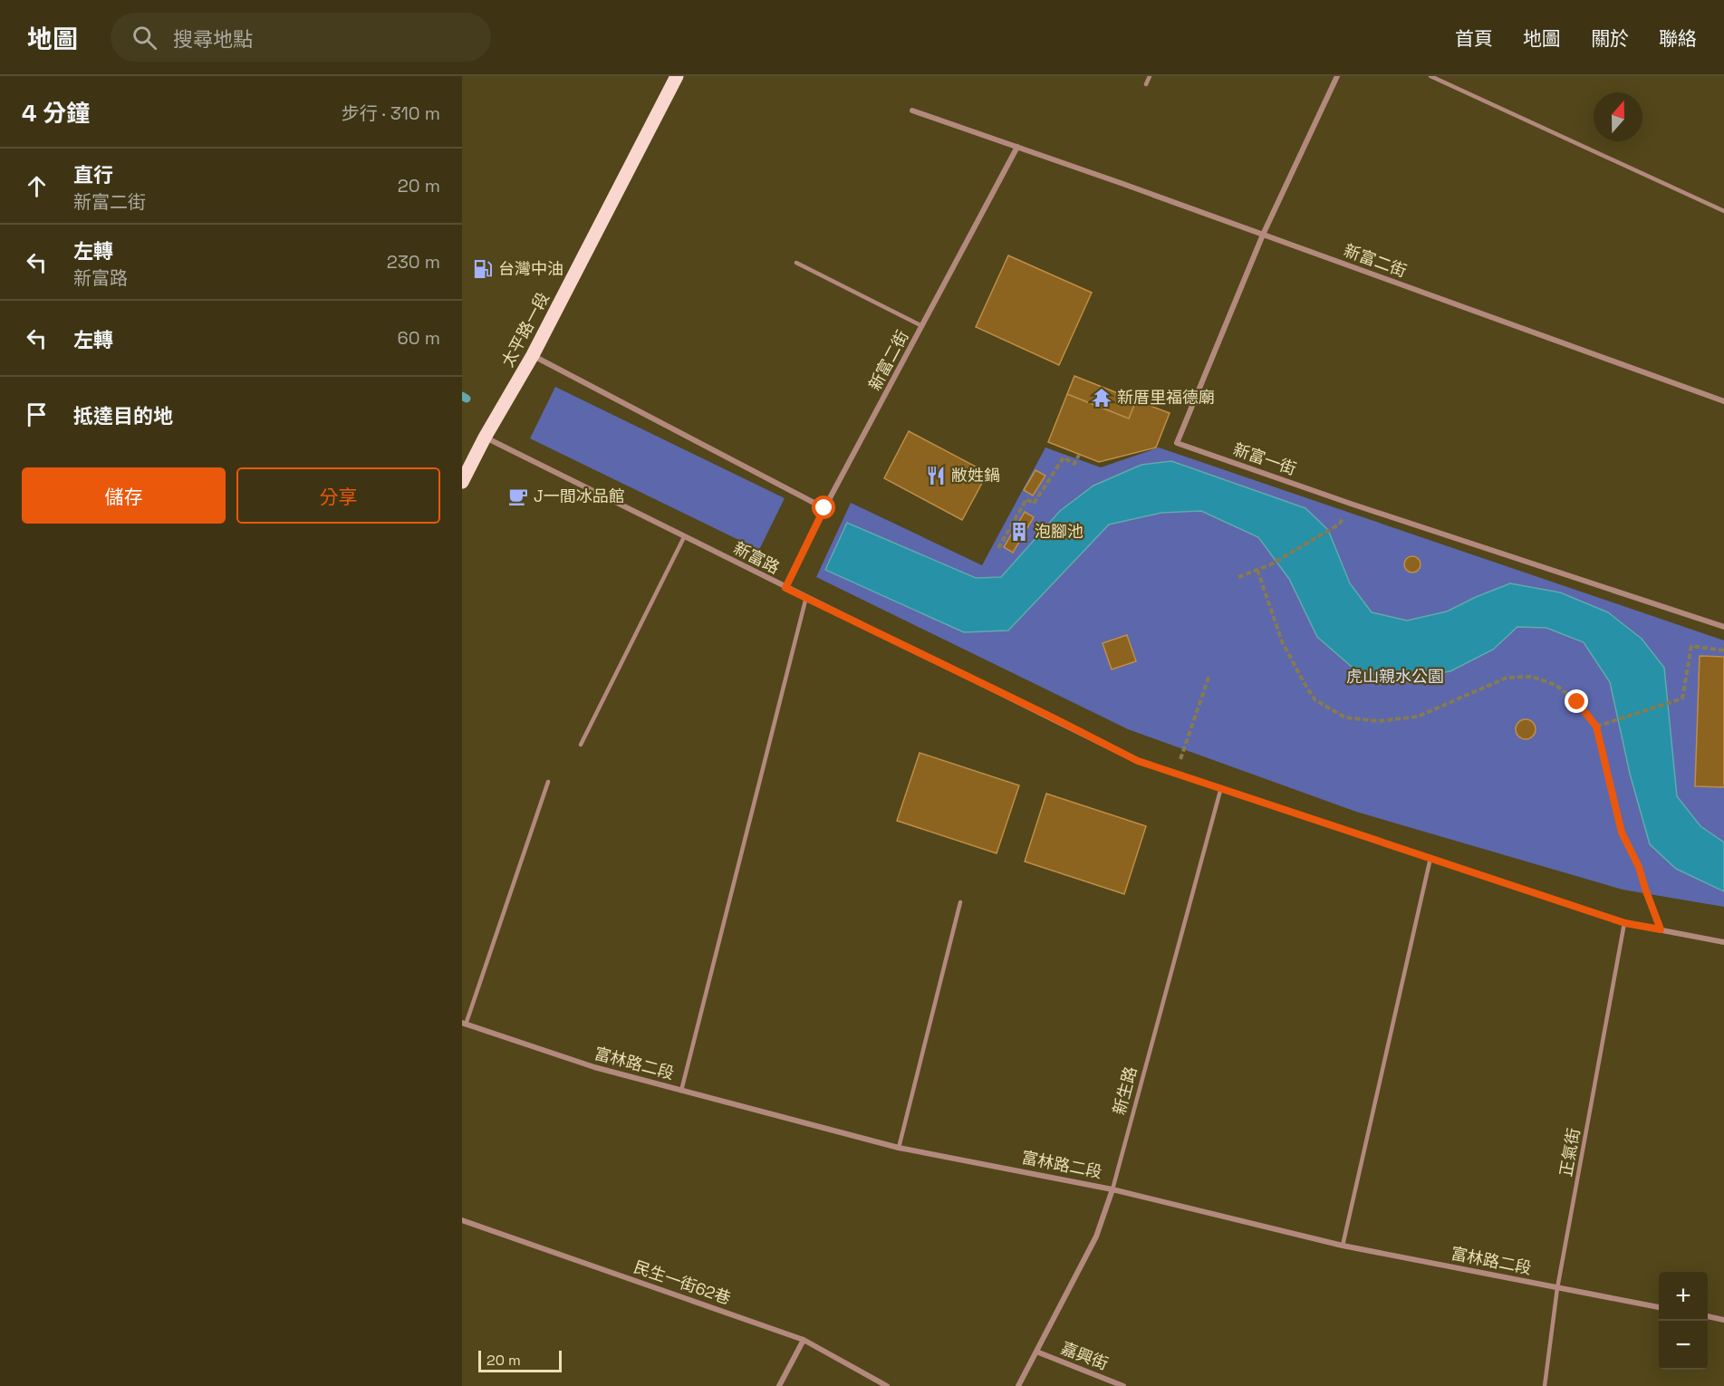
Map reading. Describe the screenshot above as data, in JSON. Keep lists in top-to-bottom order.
{
  "streets": {
    "main road": ["太平路一段"],
    "street": [
      "新富二街",
      "新富一街",
      "新富路",
      "富林路二段",
      "新生路",
      "民生一街62巷",
      "嘉興街"
    ],
    "lane": ["正氣街"]
  },
  "crossings": [
    ["新富二街", "新富一街"],
    ["新富二街", "新富路"],
    ["太平路一段", "新富路"],
    ["新富路", "新生路"],
    ["新富路", "正氣街"],
    ["富林路二段", "新生路"],
    ["富林路二段", "正氣街"],
    ["新生路", "嘉興街"]
  ],
  "parks": ["虎山親水公園"],
  "places": {
    "fuel station": ["台灣中油"],
    "temple": ["新厝里福德廟"],
    "restaurant": ["敝姓鍋"],
    "cafe": ["J一間冰品館"],
    "building": ["泡腳池"]
  },
  "scale_bar": "20 m",
  "north": "top",
  "page": {
    "header": "地圖",
    "search": "搜尋地點",
    "nav": [
      "首頁",
      "地圖",
      "關於",
      "聯絡"
    ],
    "heading": ["4 分鐘", "步行 · 310 m"],
    "list": [
      ["直行", "新富二街", "20 m"],
      ["左轉", "新富路", "230 m"],
      ["左轉", "60 m"],
      "抵達目的地"
    ],
    "buttons": ["儲存", "分享"],
    "map_buttons": ["+", "−"],
    "scale": "20 m"
  }
}
